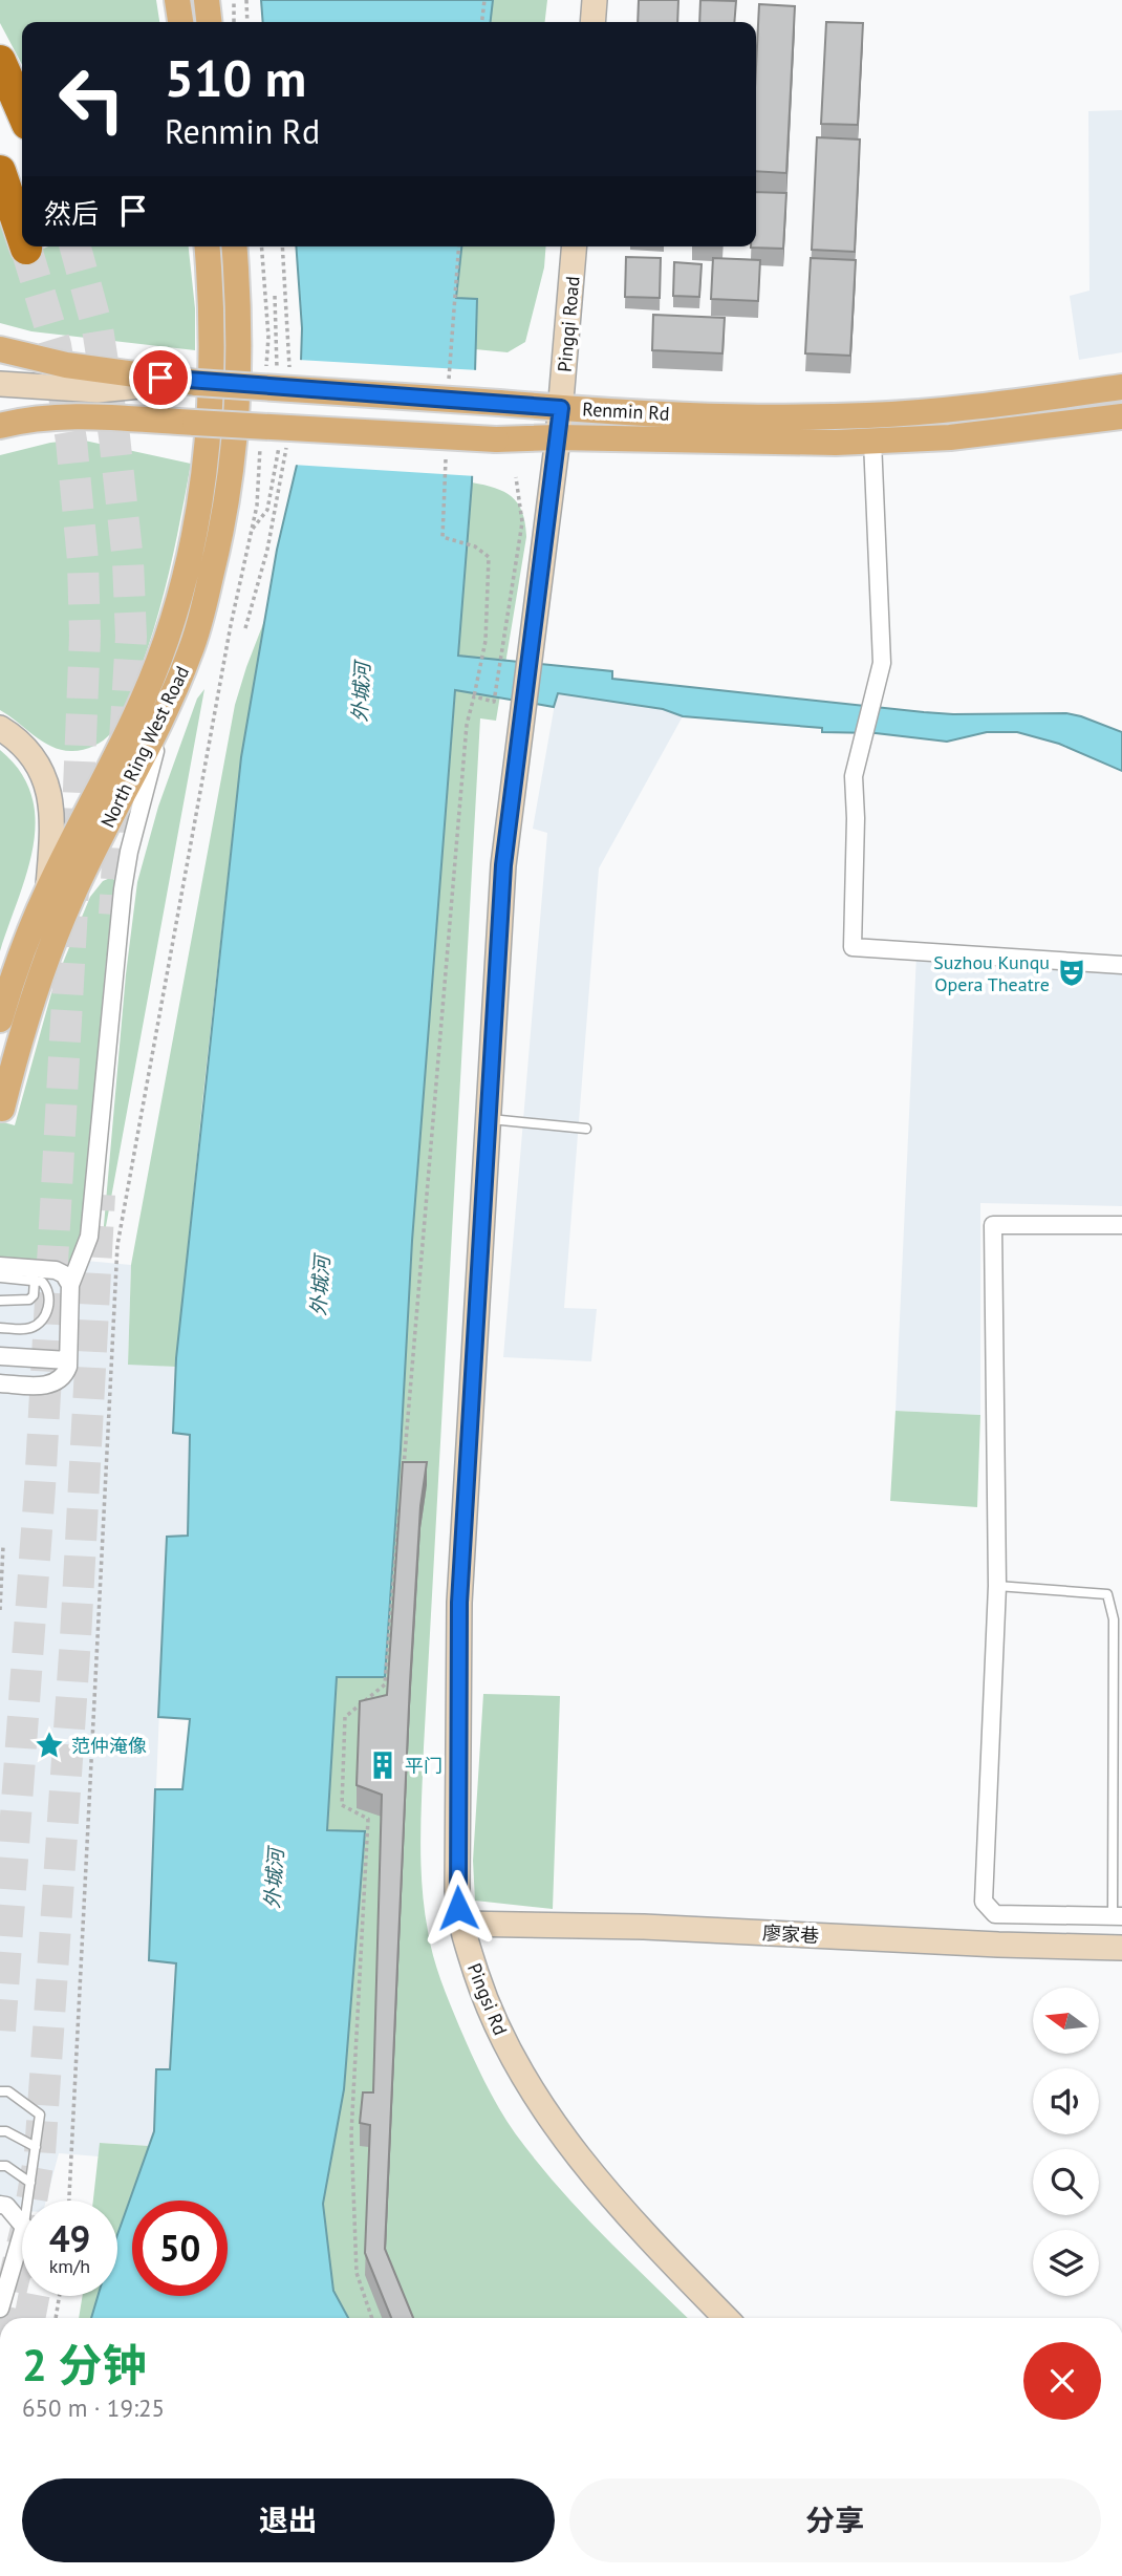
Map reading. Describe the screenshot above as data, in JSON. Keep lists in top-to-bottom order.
{
  "streets": {
    "main road": [
      "Pingqi Road",
      "Renmin Rd",
      "North Ring West Road",
      "廖家巷",
      "Pingsi Rd"
    ]
  },
  "crossings": [
    ["Pingqi Road", "Renmin Rd"],
    ["Pingqi Road", "Pingsi Rd"],
    ["Renmin Rd", "Pingsi Rd"],
    ["廖家巷", "Pingsi Rd"]
  ],
  "water": ["外城河"],
  "places": {
    "theatre": ["Suzhou Kunqu Opera Theatre"],
    "place": ["范仲淹像"],
    "building": ["平门"]
  },
  "north": "left",
  "page": {
    "turn": ["510 m", "Renmin Rd"],
    "then": "然后",
    "speed": "49 km/h",
    "limit": "50",
    "heading": ["2 分钟", "650 m · 19:25"],
    "buttons": ["退出", "分享"]
  }
}
